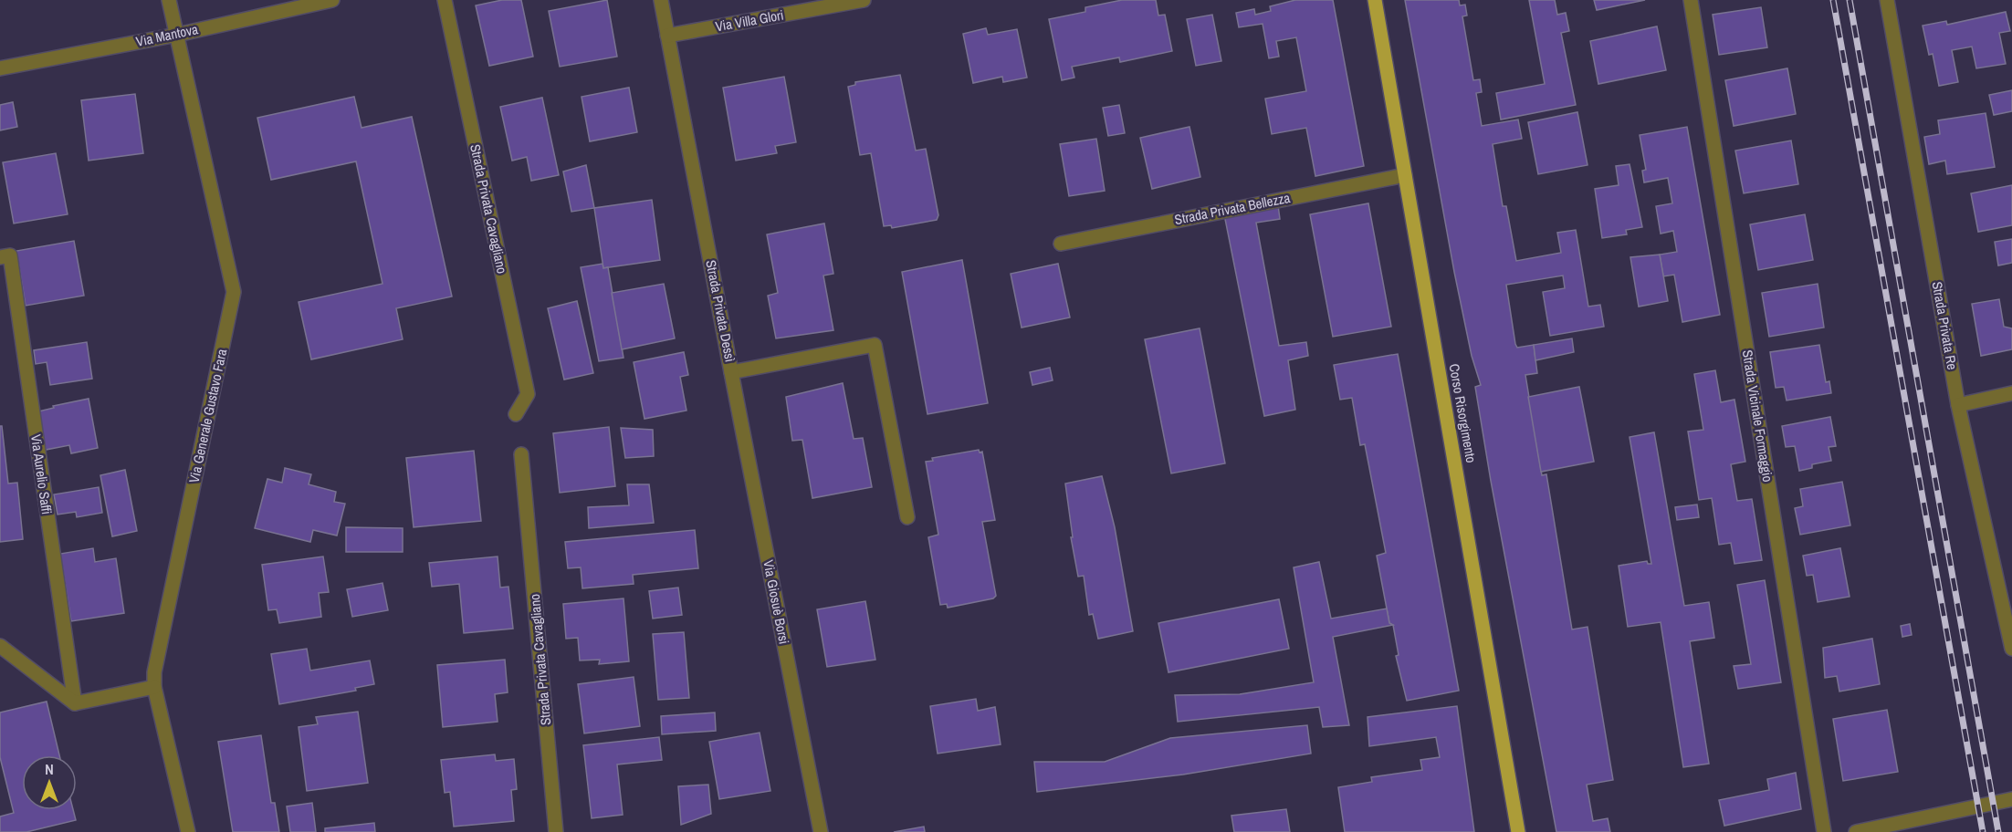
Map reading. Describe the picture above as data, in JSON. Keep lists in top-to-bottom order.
{
  "streets": {
    "main road": ["Corso Risorgimento"],
    "street": [
      "Via Villa Glori",
      "Via Mantova",
      "Strada Privata Cavagliano",
      "Strada Privata Bellezza",
      "Strada Privata Dessì",
      "Strada Privata Re",
      "Via Generale Gustavo Fara",
      "Strada Vicinale Formaggio",
      "Via Aurelio Saffi",
      "Via Giosuè Borsi"
    ]
  },
  "crossings": [
    ["Via Villa Glori", "Strada Privata Dessì"],
    ["Via Mantova", "Via Generale Gustavo Fara"],
    ["Strada Privata Bellezza", "Corso Risorgimento"],
    ["Strada Privata Dessì", "Via Giosuè Borsi"]
  ],
  "north": "top"
}
